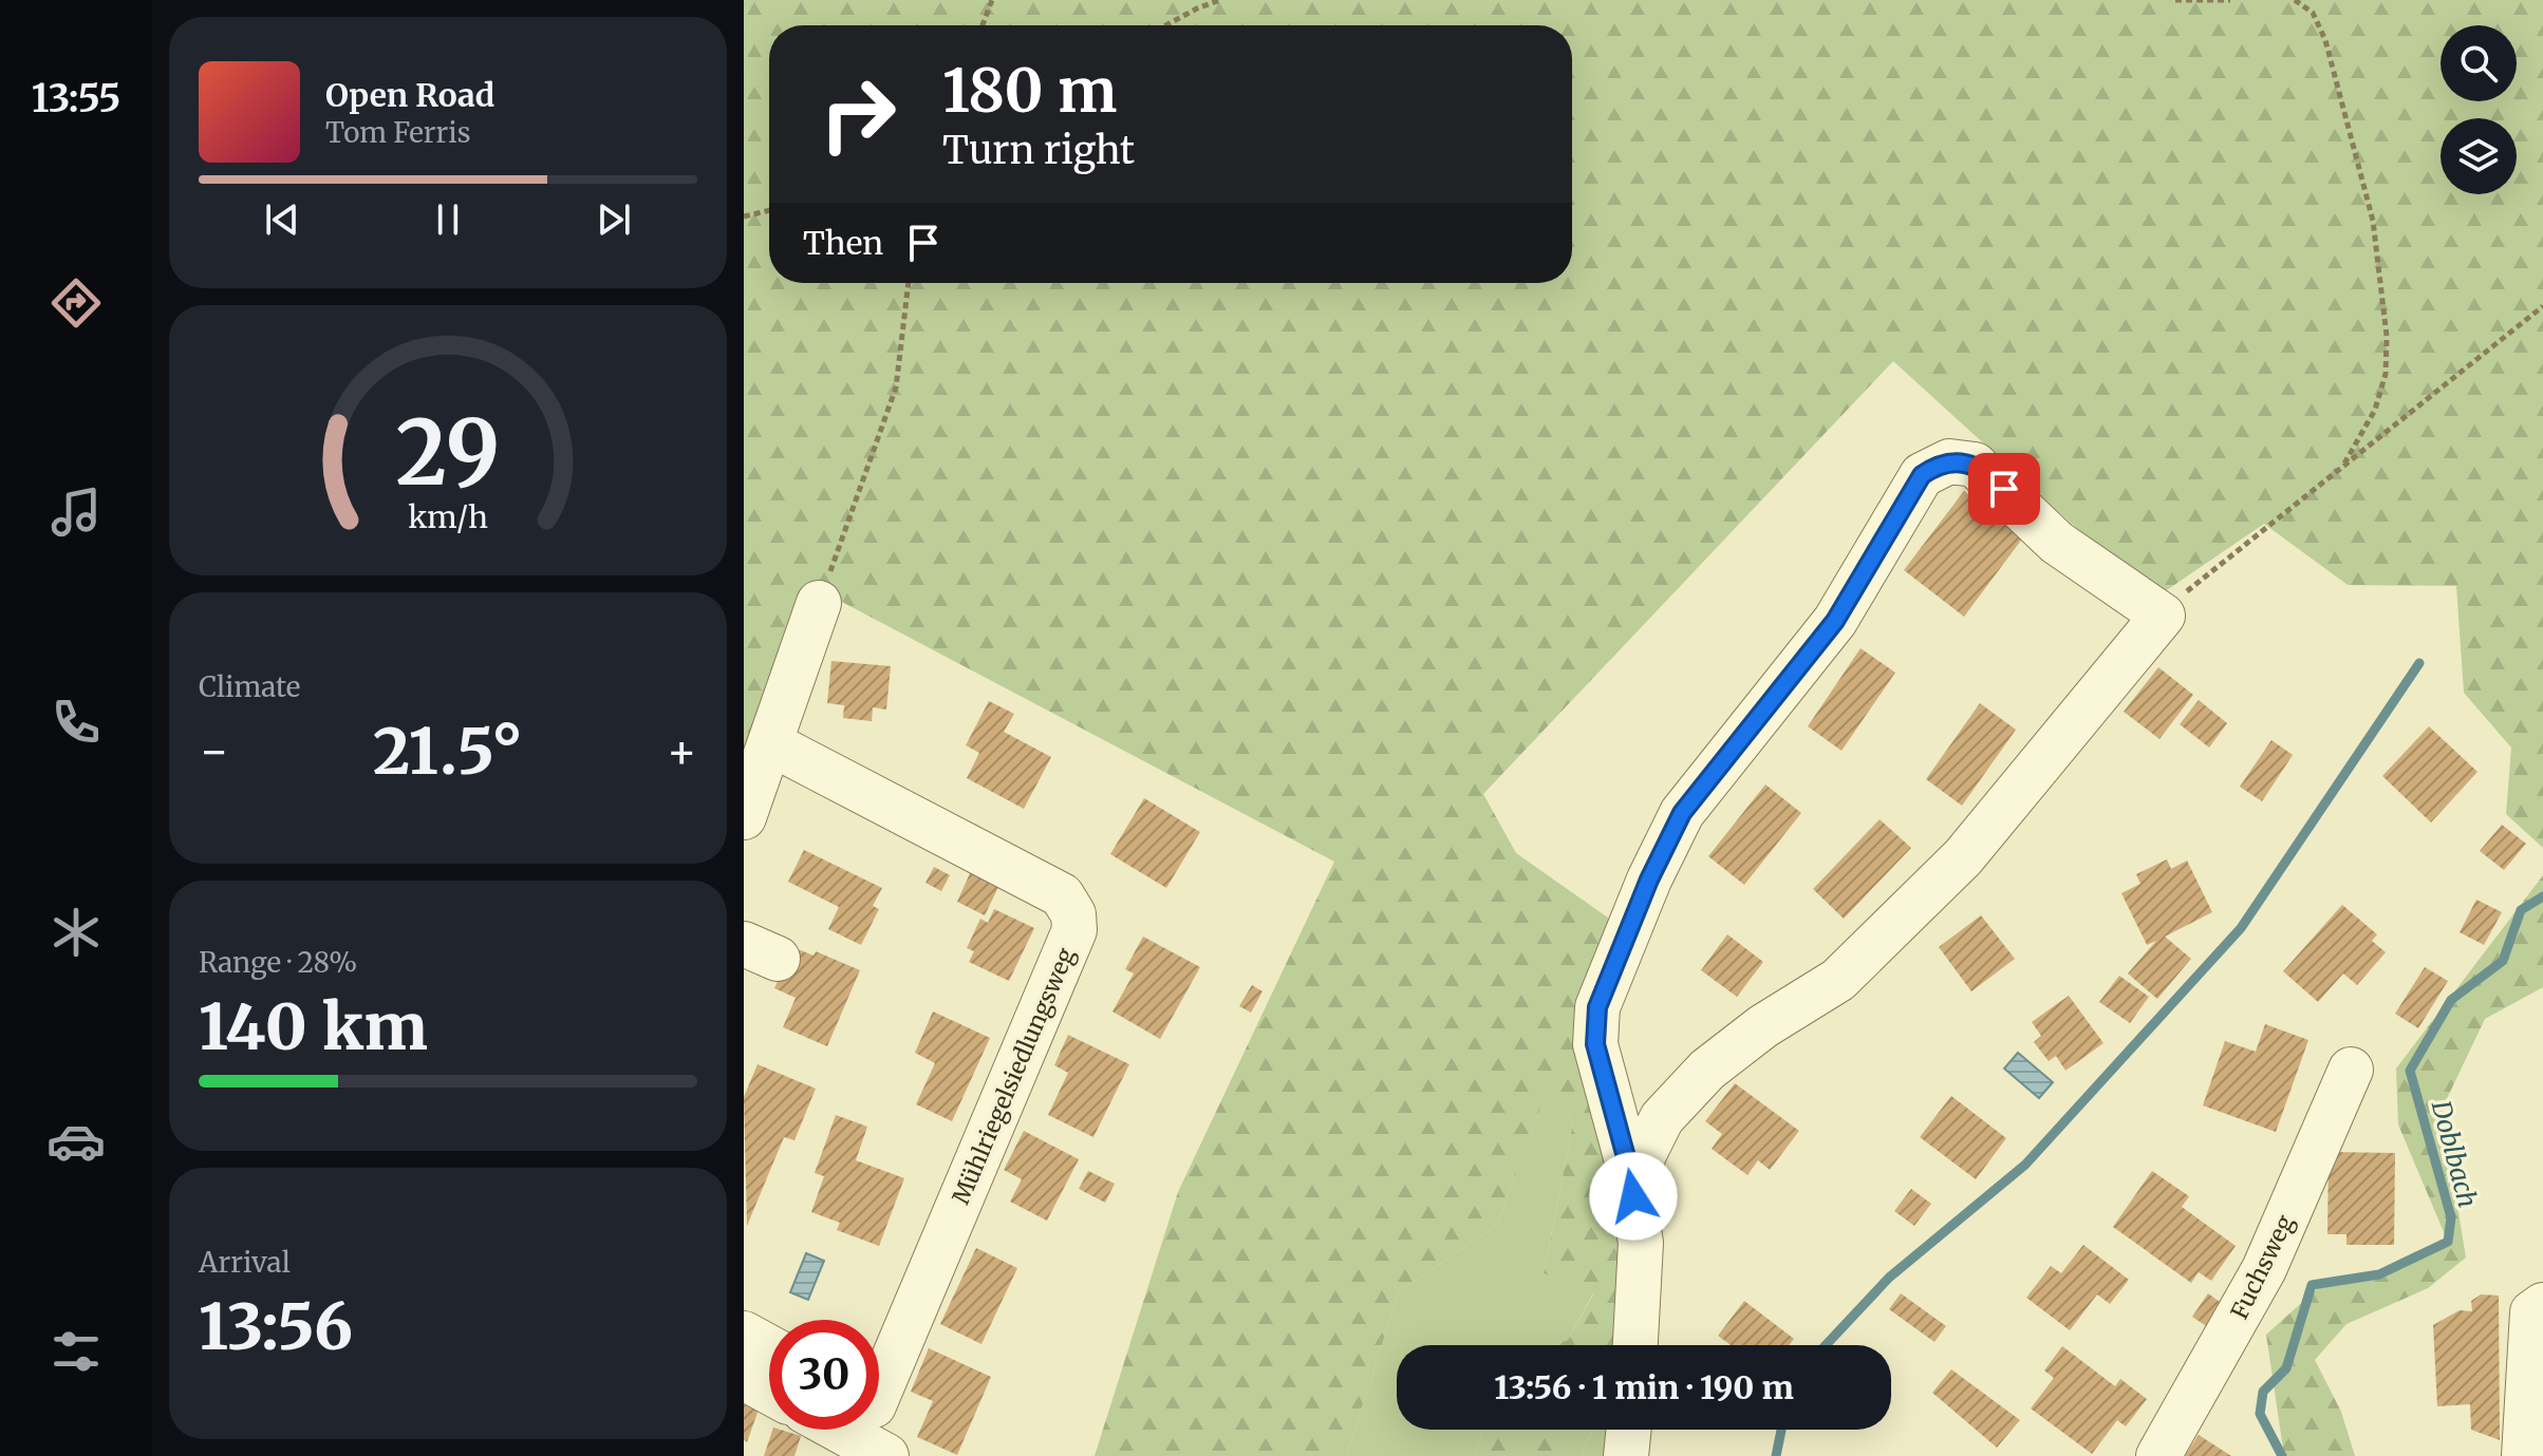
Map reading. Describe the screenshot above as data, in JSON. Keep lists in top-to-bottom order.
{
  "streets": {
    "street": ["Mühlriegelsiedlungsweg", "Fuchsweg"]
  },
  "water": ["Doblbach"],
  "page": {
    "tabs": "13:55",
    "turn": ["180 m", "Turn right"],
    "song": ["Open Road", "Tom Ferris"],
    "then": "Then",
    "tile": [
      "Climate",
      ["Range · 28%", "140 km"],
      ["Arrival", "13:56"]
    ],
    "heat": ["−", "21.5°", "+"],
    "limit": "30",
    "trip": "13:56 · 1 min · 190 m",
    "gauge": ["29", "km/h"]
  }
}
